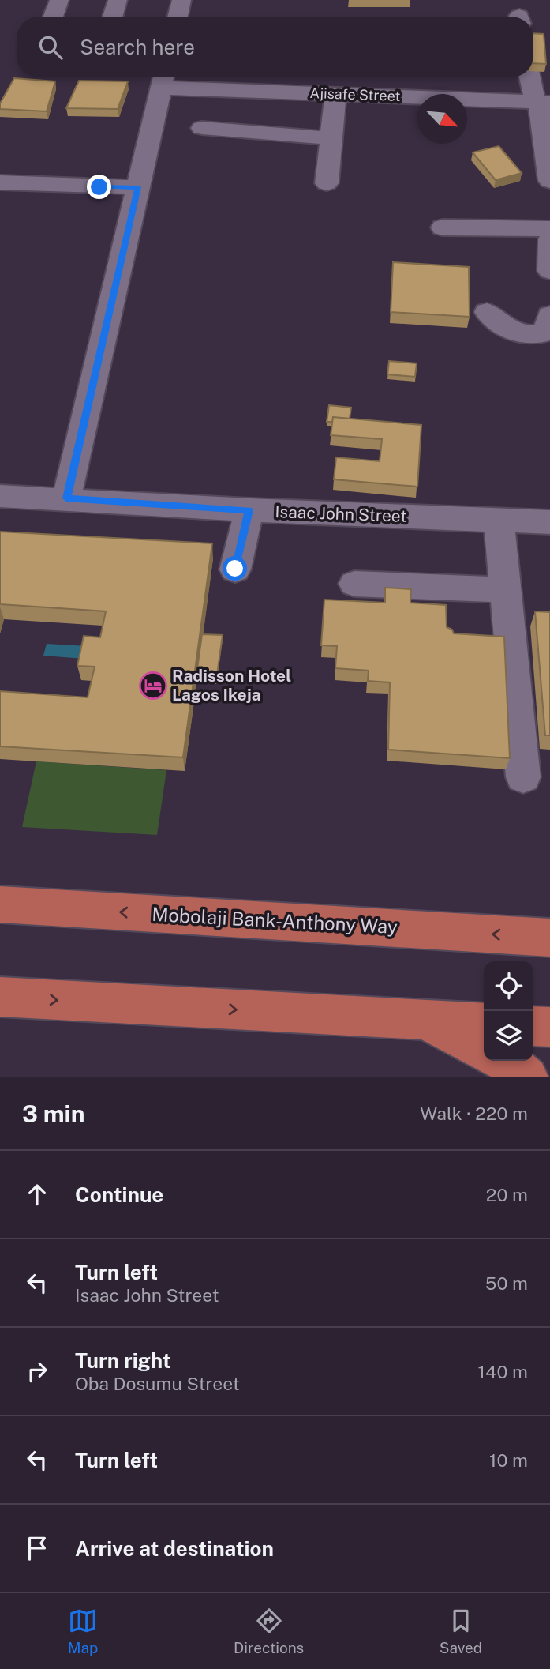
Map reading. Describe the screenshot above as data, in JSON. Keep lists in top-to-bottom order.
{
  "streets": {
    "main road": ["Mobolaji Bank-Anthony Way"],
    "street": ["Ajisafe Street", "Isaac John Street"]
  },
  "places": {
    "hotel": ["Radisson Hotel Lagos Ikeja"]
  },
  "north": "bottom right",
  "page": {
    "search": "Search here",
    "heading": ["3 min", "Walk · 220 m"],
    "list": [
      ["Continue", "20 m"],
      ["Turn left", "Isaac John Street", "50 m"],
      ["Turn right", "Oba Dosumu Street", "140 m"],
      ["Turn left", "10 m"],
      "Arrive at destination"
    ],
    "nav": ["Map", "Directions", "Saved"]
  }
}
